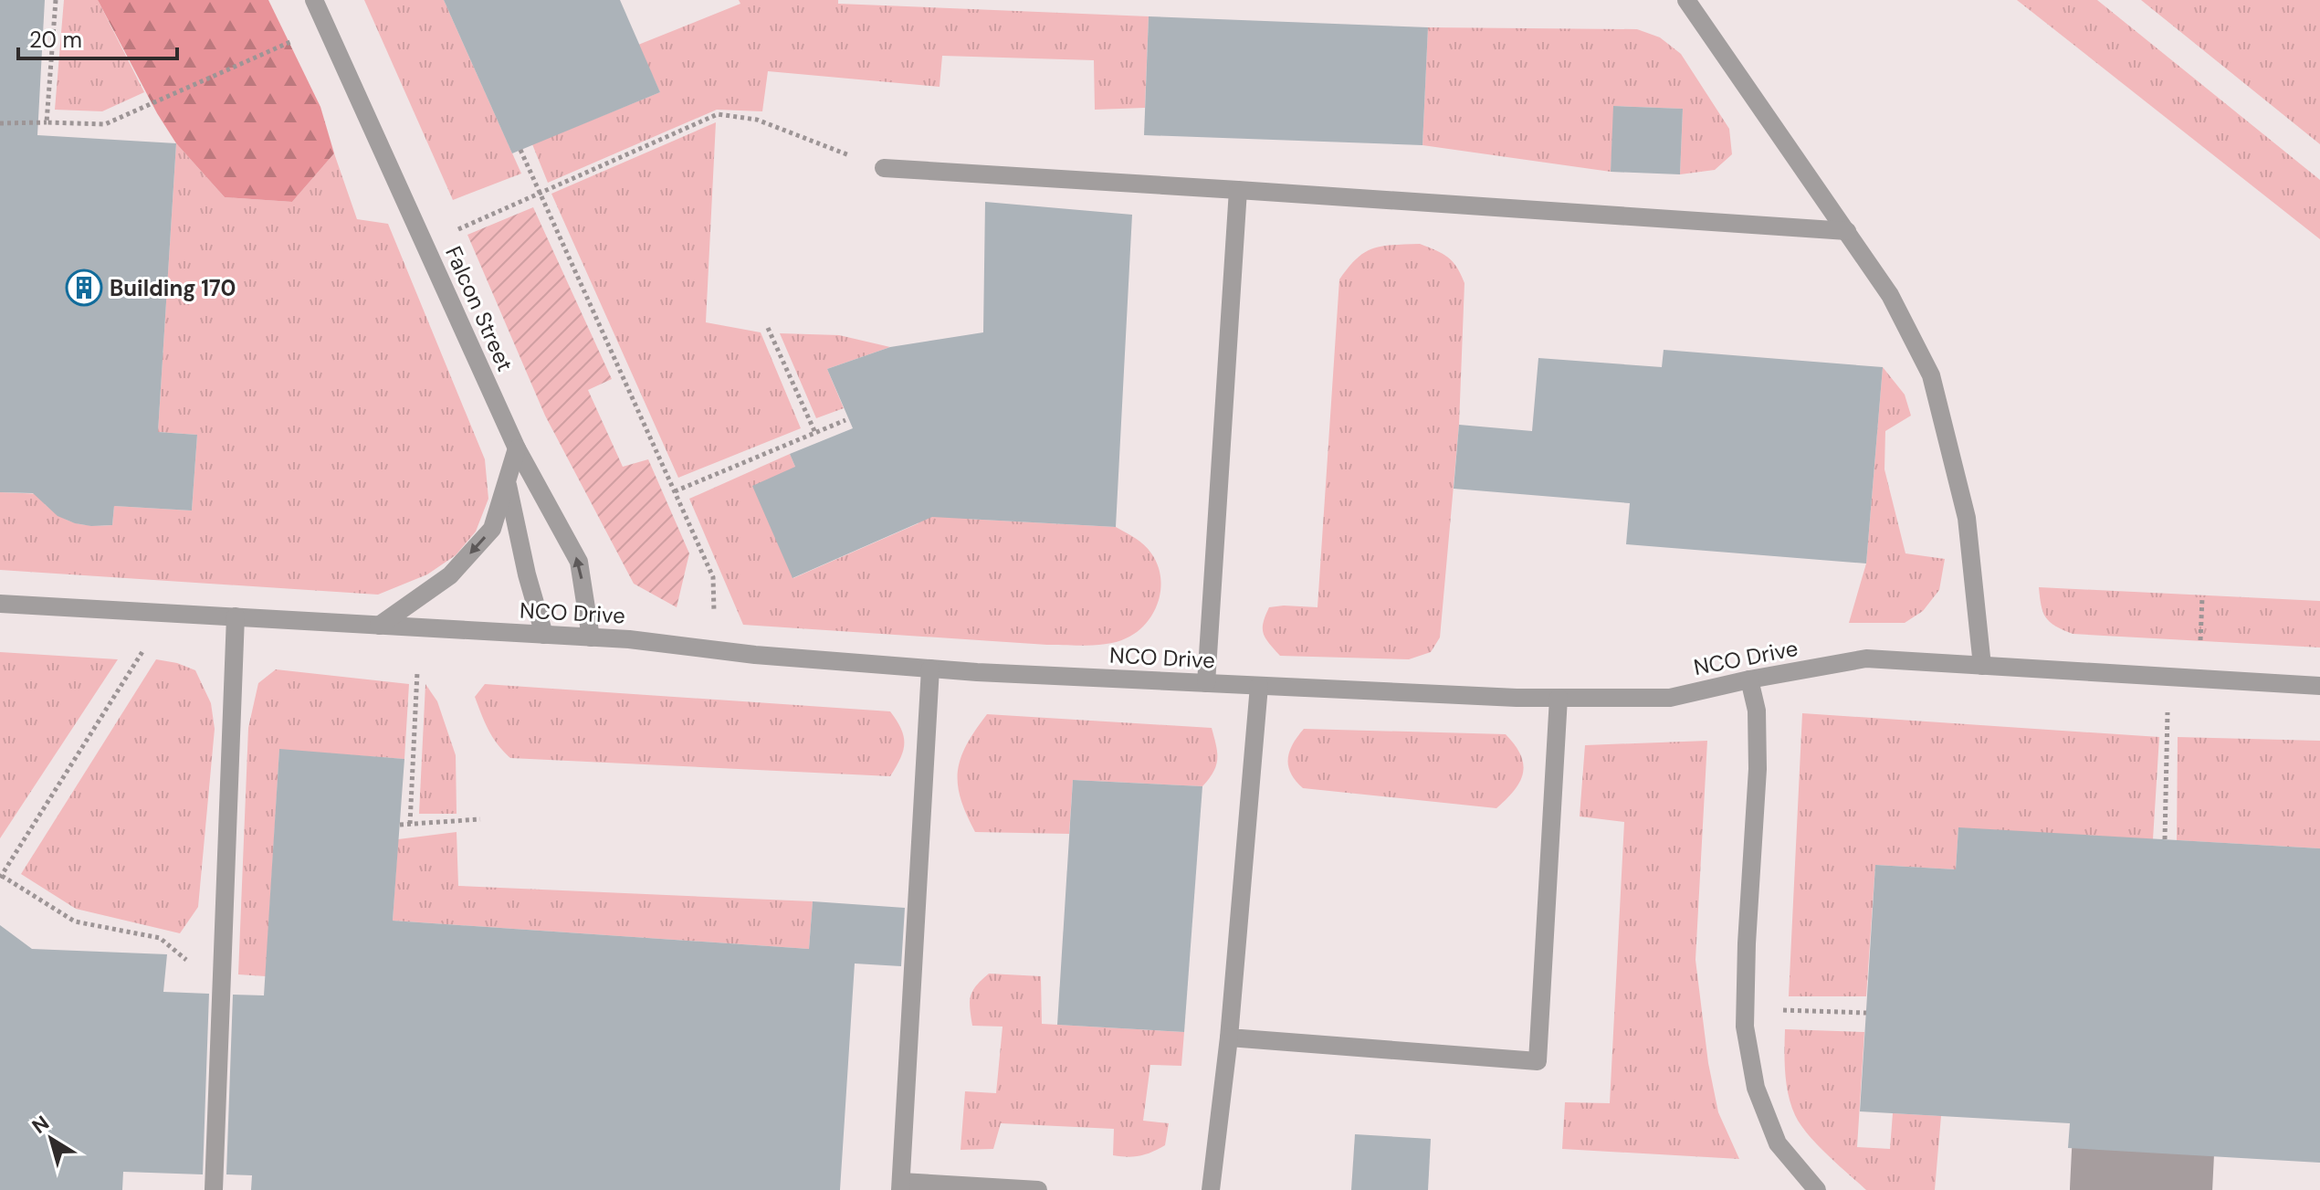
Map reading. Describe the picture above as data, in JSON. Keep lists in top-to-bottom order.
{
  "streets": {
    "lane": ["Falcon Street", "NCO Drive"]
  },
  "crossings": [
    ["Falcon Street", "NCO Drive"]
  ],
  "places": {
    "building": ["Building 170"]
  },
  "scale_bar": "20 m",
  "north": "top left"
}
